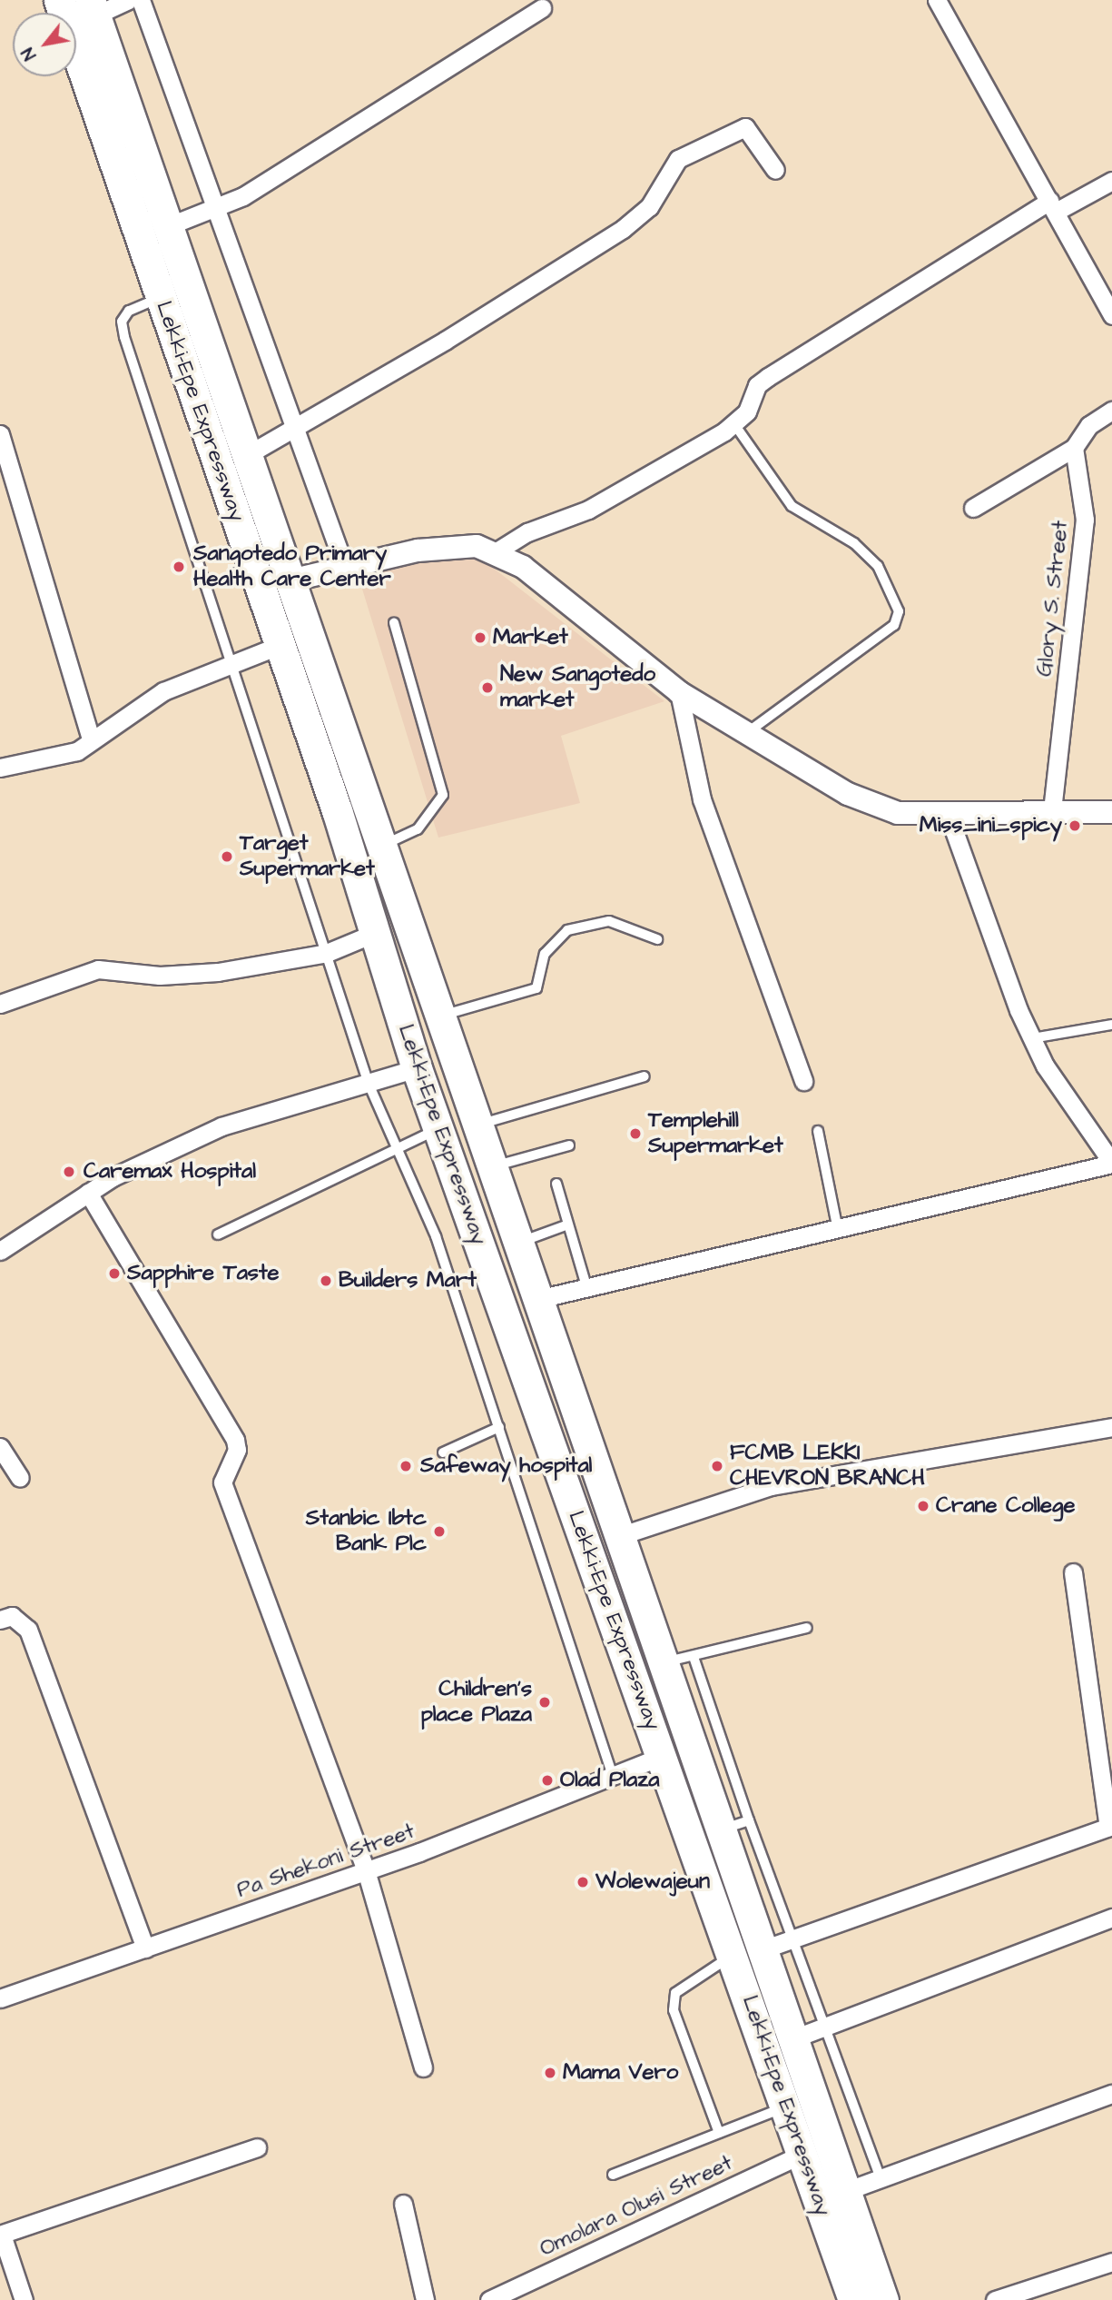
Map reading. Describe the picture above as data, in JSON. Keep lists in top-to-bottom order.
{
  "streets": {
    "highway": ["Lekki-Epe Expressway"],
    "street": ["Glory S. Street", "Pa Shekoni Street", "Omolara Olusi Street"]
  },
  "crossings": [
    ["Lekki-Epe Expressway", "Pa Shekoni Street"],
    ["Lekki-Epe Expressway", "Omolara Olusi Street"]
  ],
  "places": [
    "Sangotedo Primary Health Care Center",
    "Market",
    "New Sangotedo market",
    "Miss_ini_spicy",
    "Target Supermarket",
    "Templehill Supermarket",
    "Caremax Hospital",
    "Sapphire Taste",
    "Builders Mart",
    "Safeway hospital",
    "FCMB LEKKI CHEVRON BRANCH",
    "Crane College",
    "Stanbic Ibtc Bank Plc",
    "Children's place Plaza",
    "Olad Plaza",
    "Wolewajeun",
    "Mama Vero"
  ],
  "north": "bottom left"
}
